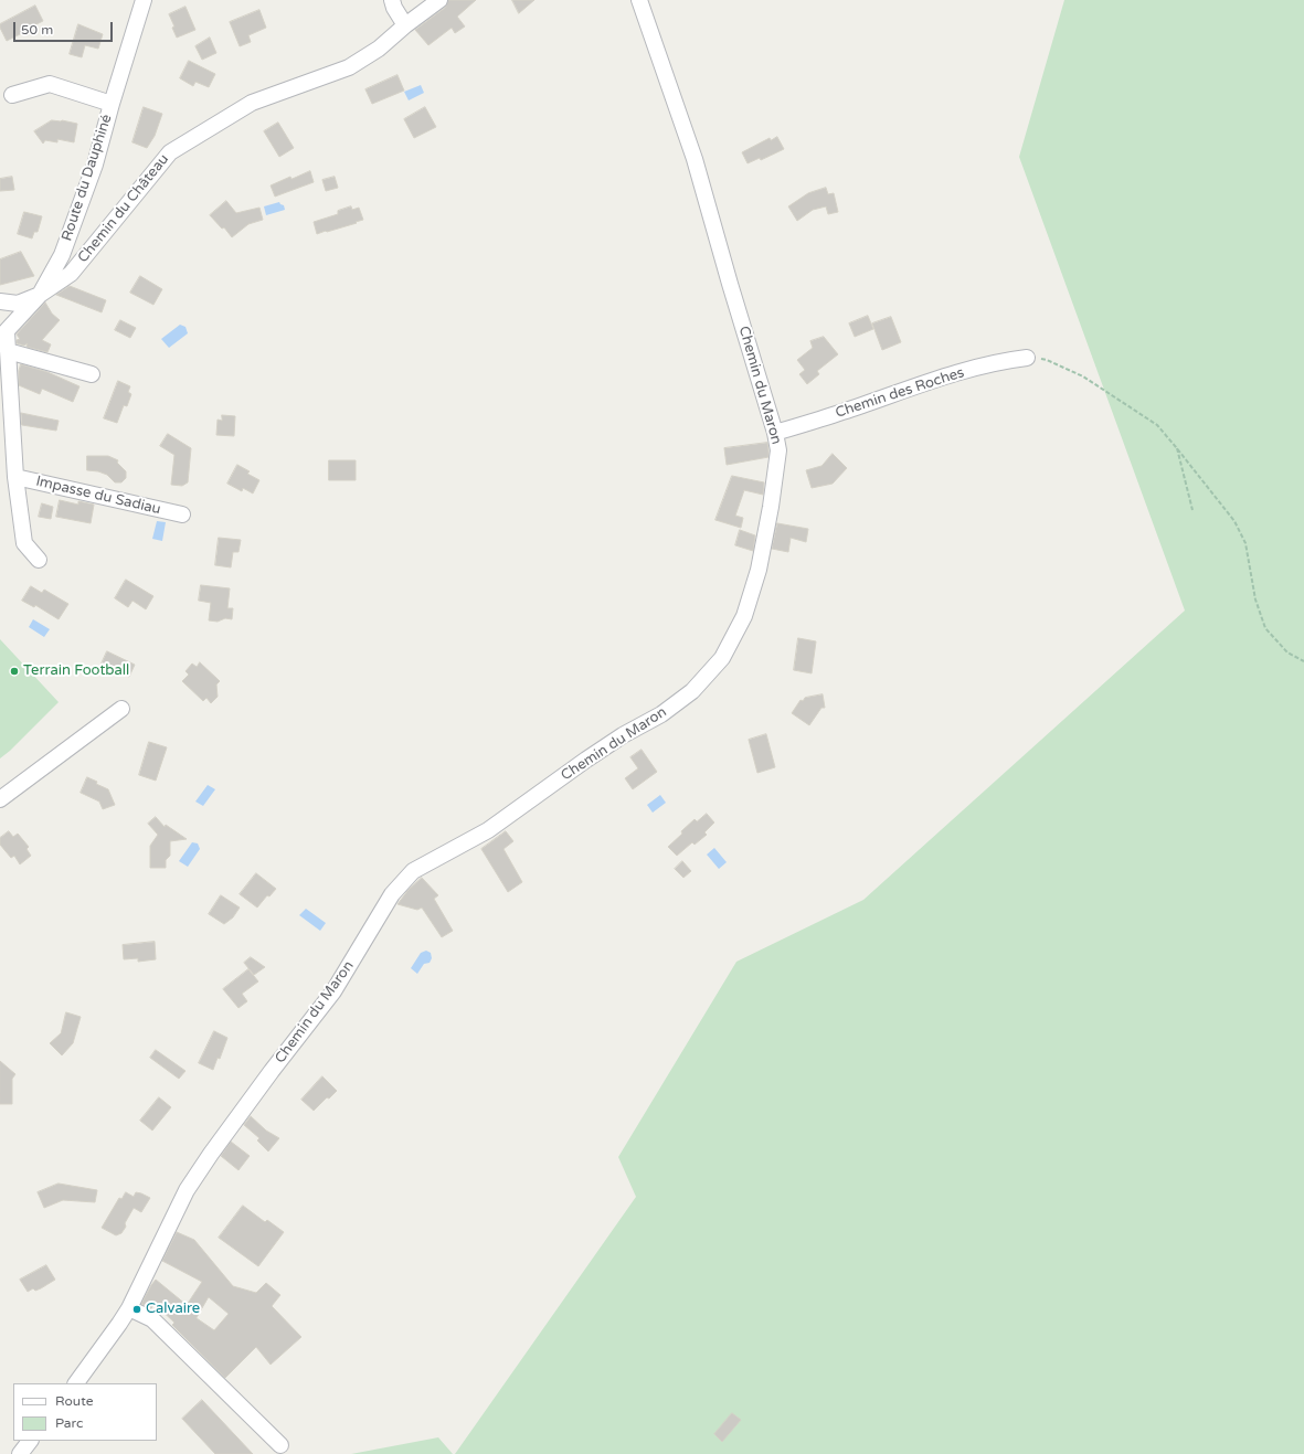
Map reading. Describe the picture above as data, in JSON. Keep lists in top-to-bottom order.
{
  "streets": {
    "street": [
      "Route du Dauphiné",
      "Chemin du Château",
      "Chemin du Maron",
      "Chemin des Roches",
      "Impasse du Sadiau"
    ]
  },
  "crossings": [
    ["Route du Dauphiné", "Chemin du Château"],
    ["Route du Dauphiné", "Impasse du Sadiau"],
    ["Chemin du Maron", "Chemin des Roches"]
  ],
  "places": ["Terrain Football", "Calvaire"],
  "legend": ["Route", "Parc"],
  "scale_bar": "50 m"
}
